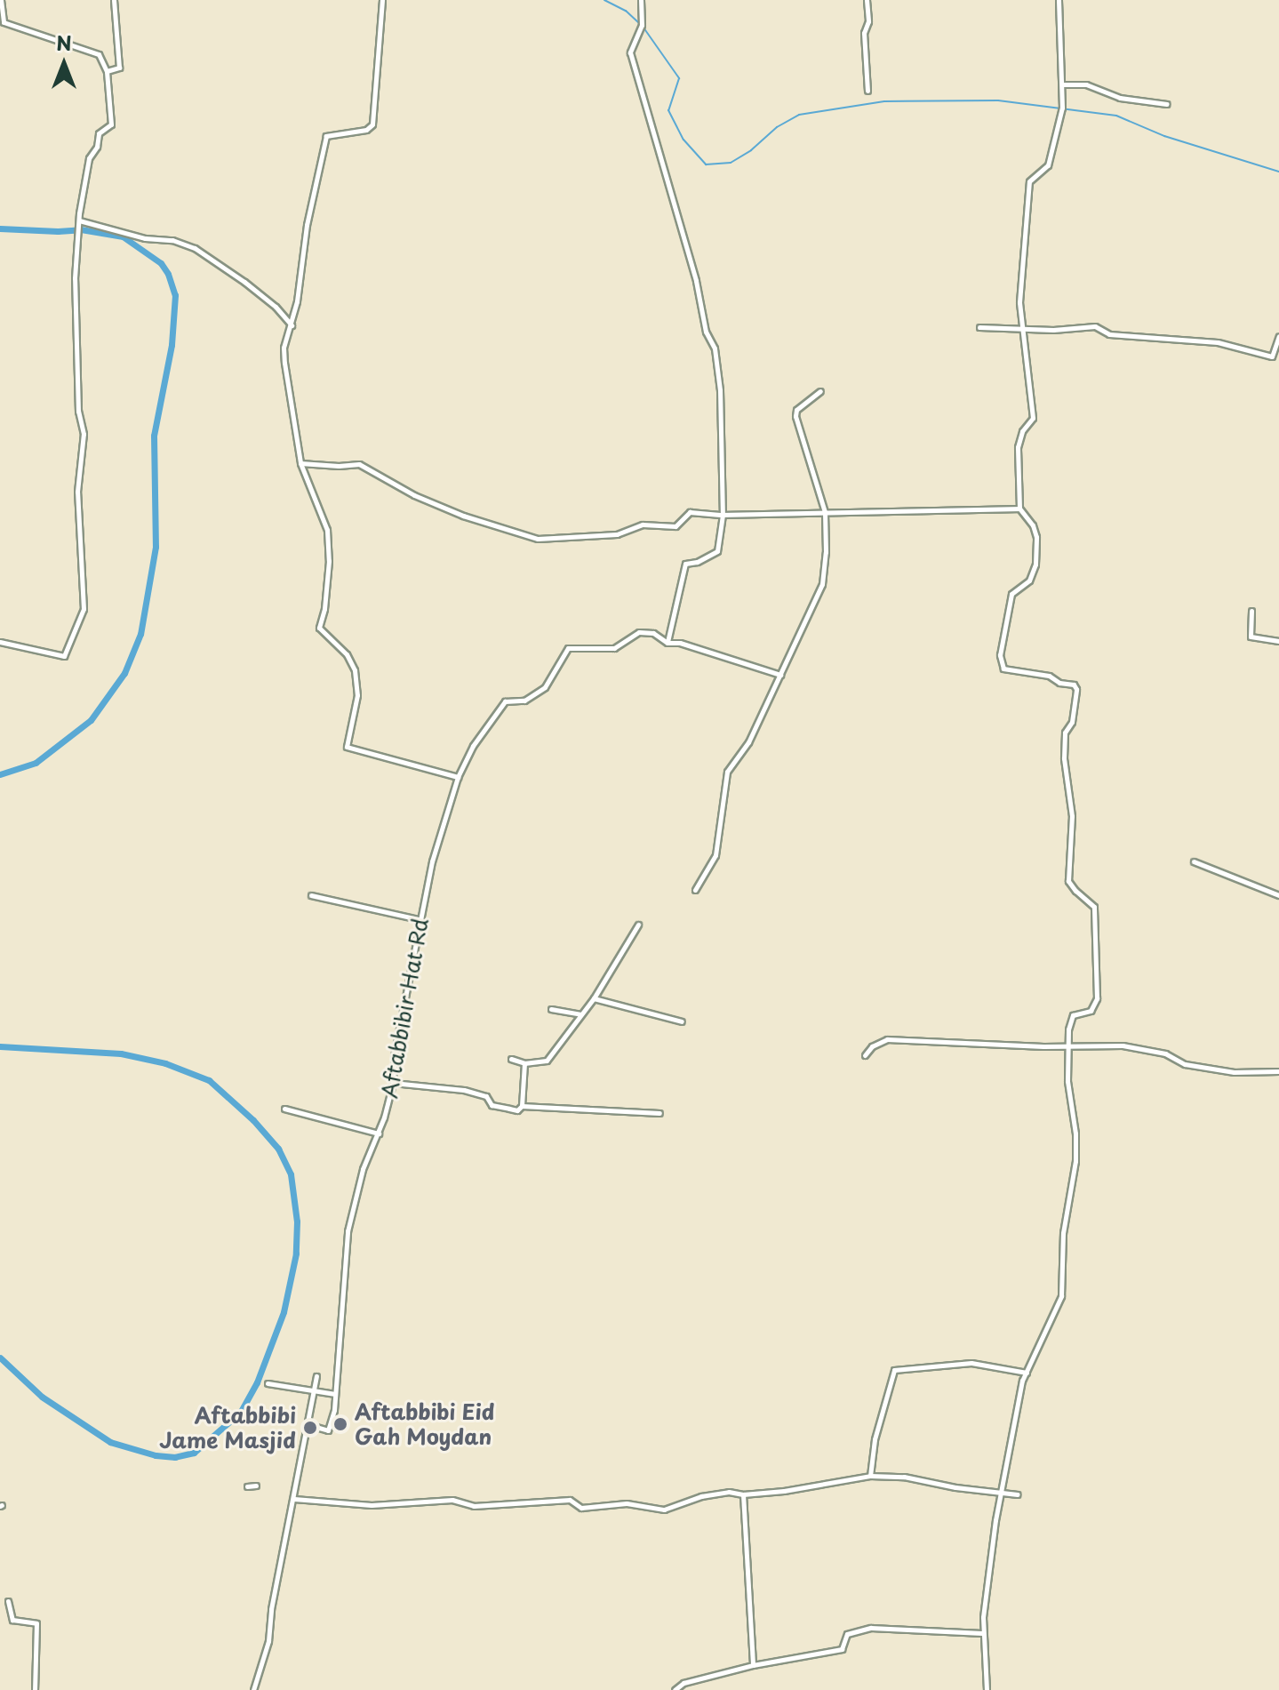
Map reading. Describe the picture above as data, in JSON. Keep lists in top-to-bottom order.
{
  "streets": {
    "street": ["Aftabbibir Hat Rd"]
  },
  "places": ["Aftabbibi Eid Gah Moydan", "Aftabbibi Jame Masjid"],
  "north": "top"
}
